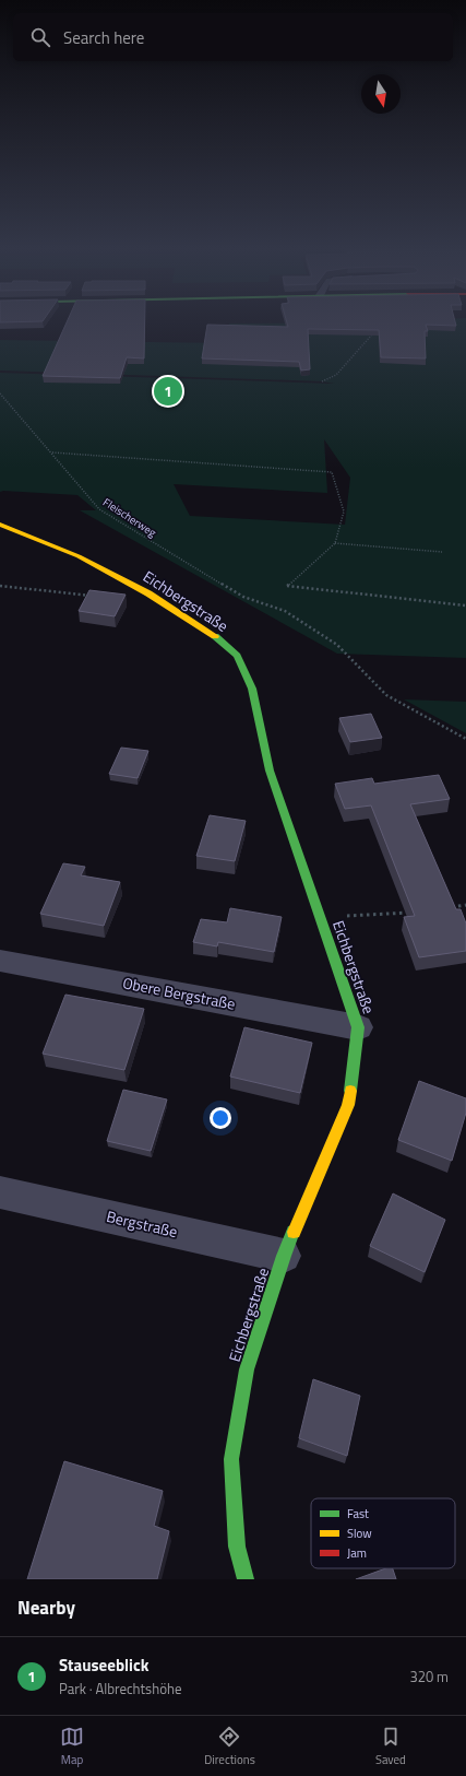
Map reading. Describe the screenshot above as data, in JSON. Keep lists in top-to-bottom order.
{
  "streets": {
    "street": ["Eichbergstraße", "Obere Bergstraße", "Bergstraße"],
    "path": ["Fleischerweg"]
  },
  "crossings": [
    ["Eichbergstraße", "Obere Bergstraße"],
    ["Eichbergstraße", "Bergstraße"]
  ],
  "legend": ["Fast", "Slow", "Jam"],
  "north": "bottom",
  "page": {
    "search": "Search here",
    "pins": "1",
    "heading": "Nearby",
    "list": [
      {
        "mark": "1",
        "name": "Stauseeblick",
        "note": "Park · Albrechtshöhe",
        "value": "320 m"
      }
    ],
    "nav": ["Map", "Directions", "Saved"]
  }
}
